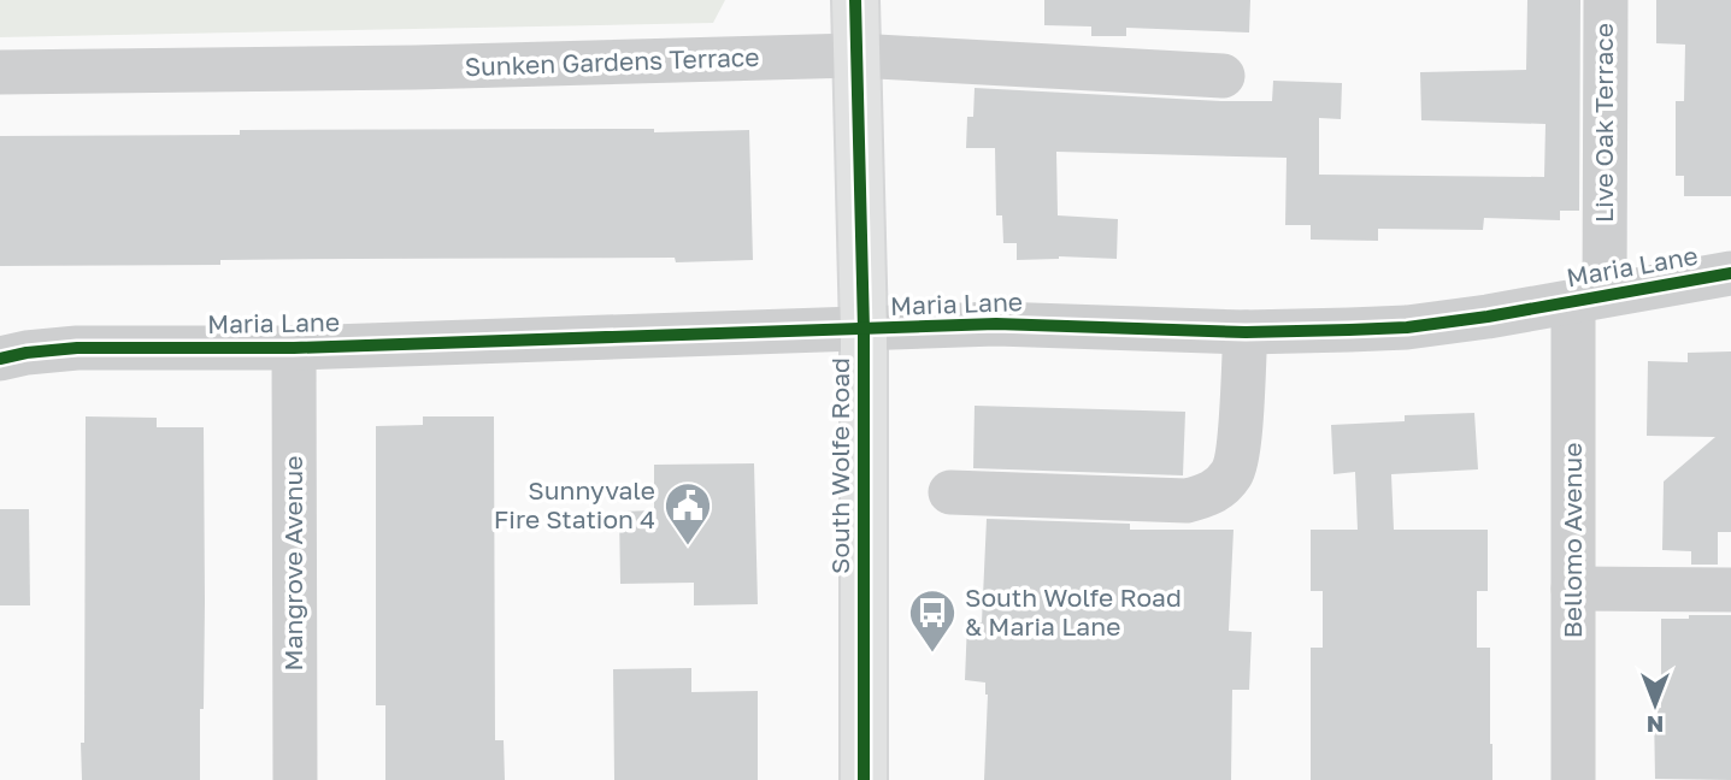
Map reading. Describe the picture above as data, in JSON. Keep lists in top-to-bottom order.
{
  "streets": {
    "main road": ["South Wolfe Road"],
    "street": [
      "Sunken Gardens Terrace",
      "Live Oak Terrace",
      "Maria Lane",
      "Bellomo Avenue",
      "Mangrove Avenue"
    ]
  },
  "crossings": [
    ["Sunken Gardens Terrace", "South Wolfe Road"],
    ["Live Oak Terrace", "Maria Lane"],
    ["Live Oak Terrace", "Bellomo Avenue"],
    ["Maria Lane", "South Wolfe Road"],
    ["Maria Lane", "Bellomo Avenue"],
    ["Maria Lane", "Mangrove Avenue"]
  ],
  "places": {
    "public building": ["Sunnyvale Fire Station 4"],
    "bus stop": ["South Wolfe Road & Maria Lane"]
  },
  "north": "bottom"
}
